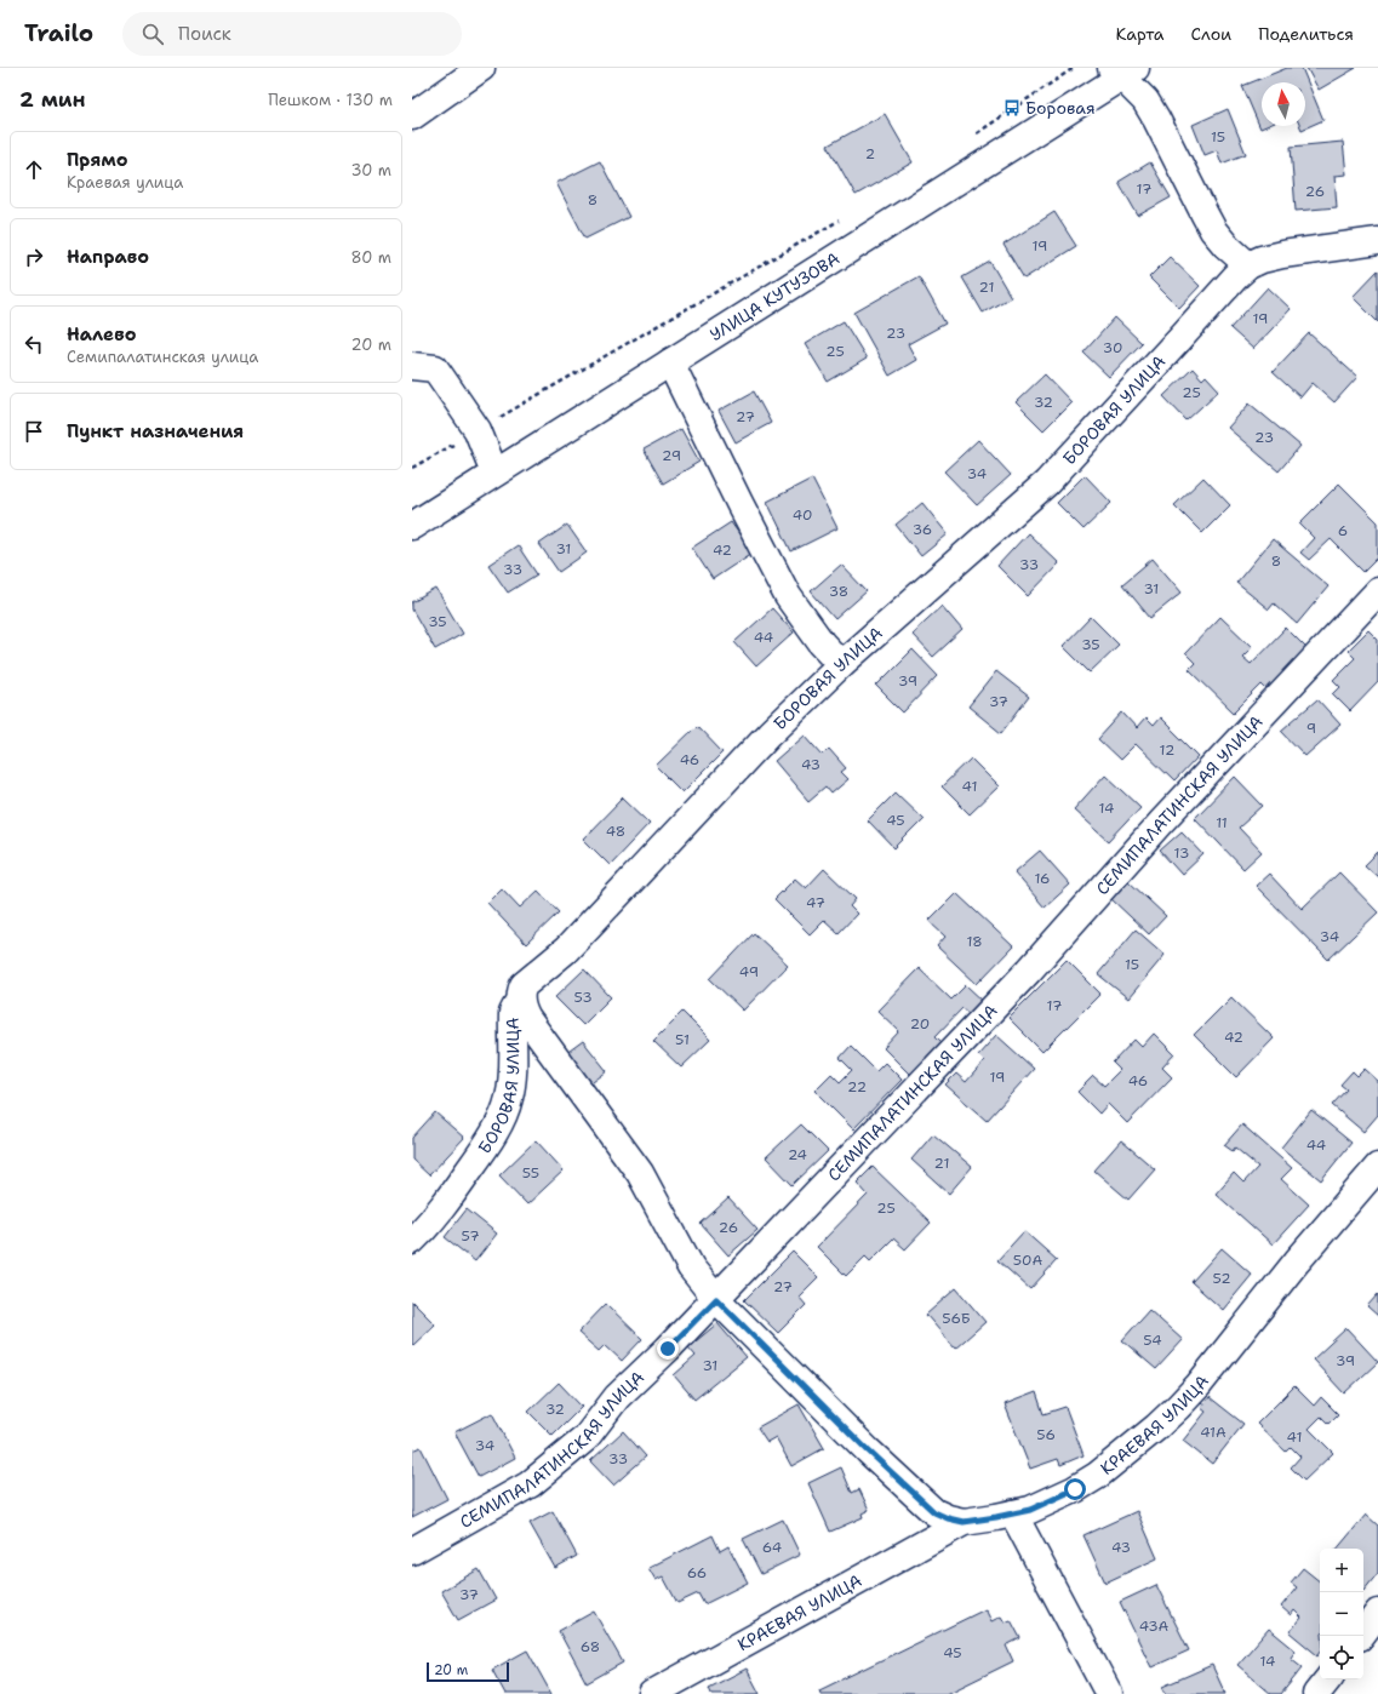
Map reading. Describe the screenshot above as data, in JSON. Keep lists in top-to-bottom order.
{
  "streets": {
    "street": [
      "УЛИЦА КУТУЗОВА",
      "БОРОВАЯ УЛИЦА",
      "СЕМИПАЛАТИНСКАЯ УЛИЦА",
      "КРАЕВАЯ УЛИЦА"
    ]
  },
  "places": {
    "bus stop": ["Боровая"]
  },
  "house_numbers": [
    "15",
    "2",
    "17",
    "26",
    "8",
    "19",
    "21",
    "19",
    "23",
    "30",
    "25",
    "25",
    "32",
    "27",
    "23",
    "29",
    "34",
    "40",
    "36",
    "6",
    "31",
    "42",
    "8",
    "33",
    "33",
    "31",
    "38",
    "35",
    "44",
    "35",
    "39",
    "37",
    "9",
    "12",
    "46",
    "43",
    "41",
    "14",
    "45",
    "11",
    "48",
    "13",
    "16",
    "47",
    "34",
    "18",
    "15",
    "49",
    "53",
    "17",
    "20",
    "42",
    "51",
    "19",
    "46",
    "22",
    "44",
    "24",
    "21",
    "55",
    "25",
    "26",
    "57",
    "50А",
    "52",
    "27",
    "56Б",
    "54",
    "39",
    "31",
    "32",
    "41А",
    "56",
    "41",
    "34",
    "33",
    "64",
    "43",
    "66",
    "37",
    "43А",
    "68",
    "45",
    "14"
  ],
  "scale_bar": "20 m",
  "north": "top",
  "page": {
    "header": "Trailo",
    "search": "Поиск",
    "nav": ["Карта", "Слои", "Поделиться"],
    "heading": ["2 мин", "Пешком · 130 m"],
    "list": [
      ["Прямо", "Краевая улица", "30 m"],
      ["Направо", "80 m"],
      ["Налево", "Семипалатинская улица", "20 m"],
      "Пункт назначения"
    ],
    "map_buttons": ["+", "−"],
    "scale": "20 m"
  }
}
